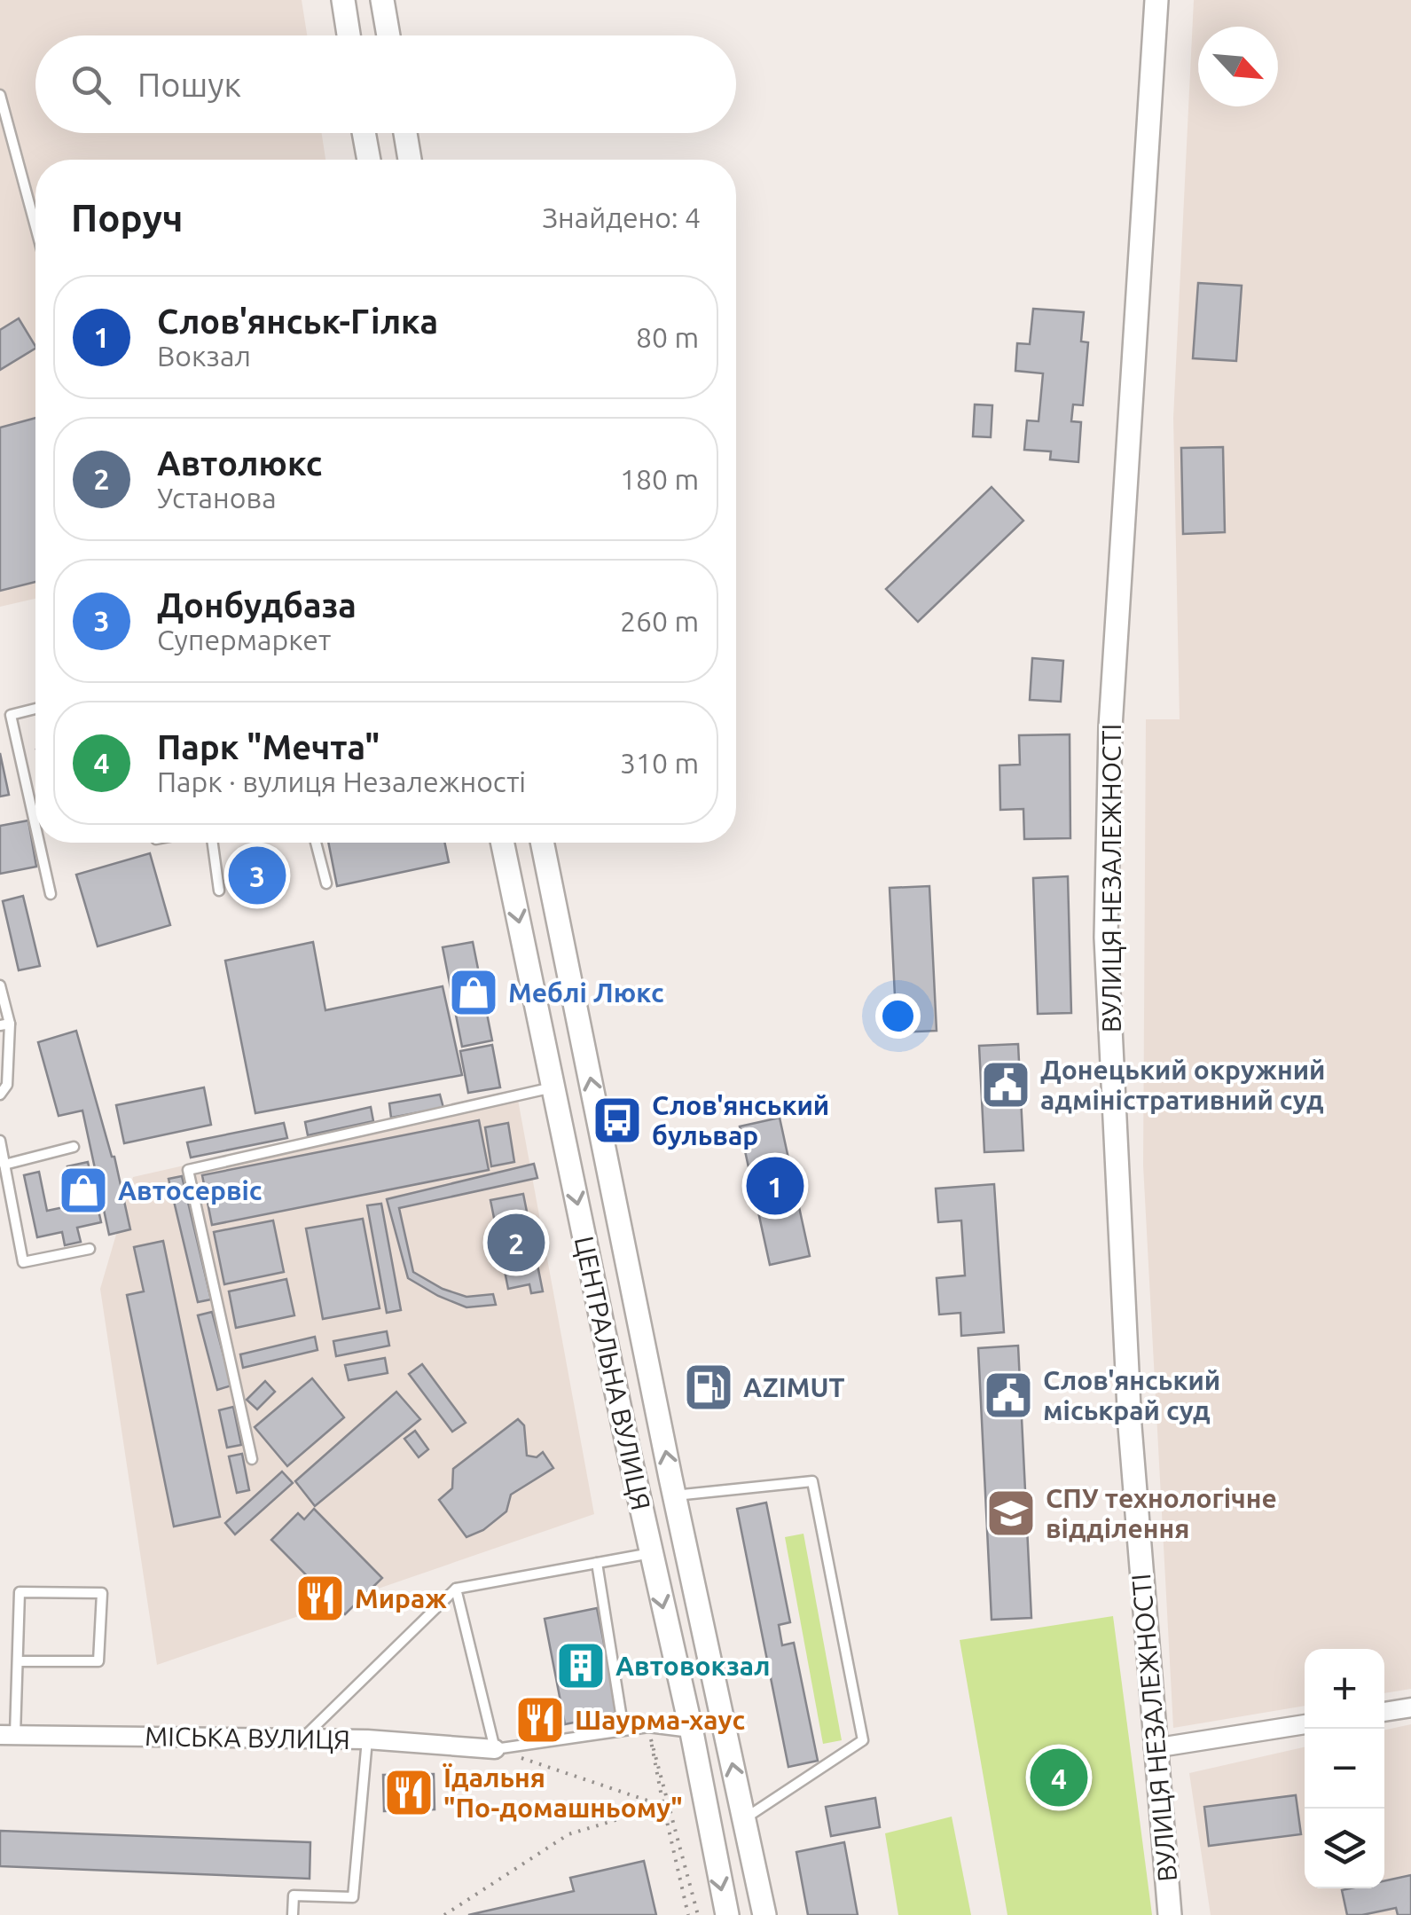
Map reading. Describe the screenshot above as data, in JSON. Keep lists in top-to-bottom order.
{
  "streets": {
    "street": ["ВУЛИЦЯ НЕЗАЛЕЖНОСТІ", "ЦЕНТРАЛЬНА ВУЛИЦЯ", "МІСЬКА ВУЛИЦЯ"]
  },
  "places": {
    "shop": ["Меблі Люкс", "Автосервіс"],
    "public building": ["Донецький окружний адміністративний суд", "Слов'янський міськрай суд"],
    "bus stop": ["Слов'янський бульвар"],
    "fuel station": ["AZIMUT"],
    "school or university": ["СПУ технологічне відділення"],
    "restaurant": ["Мираж", "Шаурма-хаус", "Їдальня \"По-домашньому\""],
    "building": ["Автовокзал"]
  },
  "north": "bottom right",
  "page": {
    "search": "Пошук",
    "heading": ["Поруч", "Знайдено: 4"],
    "list": [
      {
        "mark": "1",
        "name": "Слов'янськ-Гілка",
        "note": "Вокзал",
        "value": "80 m"
      },
      {
        "mark": "2",
        "name": "Автолюкс",
        "note": "Установа",
        "value": "180 m"
      },
      {
        "mark": "3",
        "name": "Донбудбаза",
        "note": "Супермаркет",
        "value": "260 m"
      },
      {
        "mark": "4",
        "name": "Парк \"Мечта\"",
        "note": "Парк · вулиця Незалежності",
        "value": "310 m"
      }
    ],
    "pins": [
      "3",
      "1",
      "2",
      "4"
    ],
    "map_buttons": ["+", "−"]
  }
}
